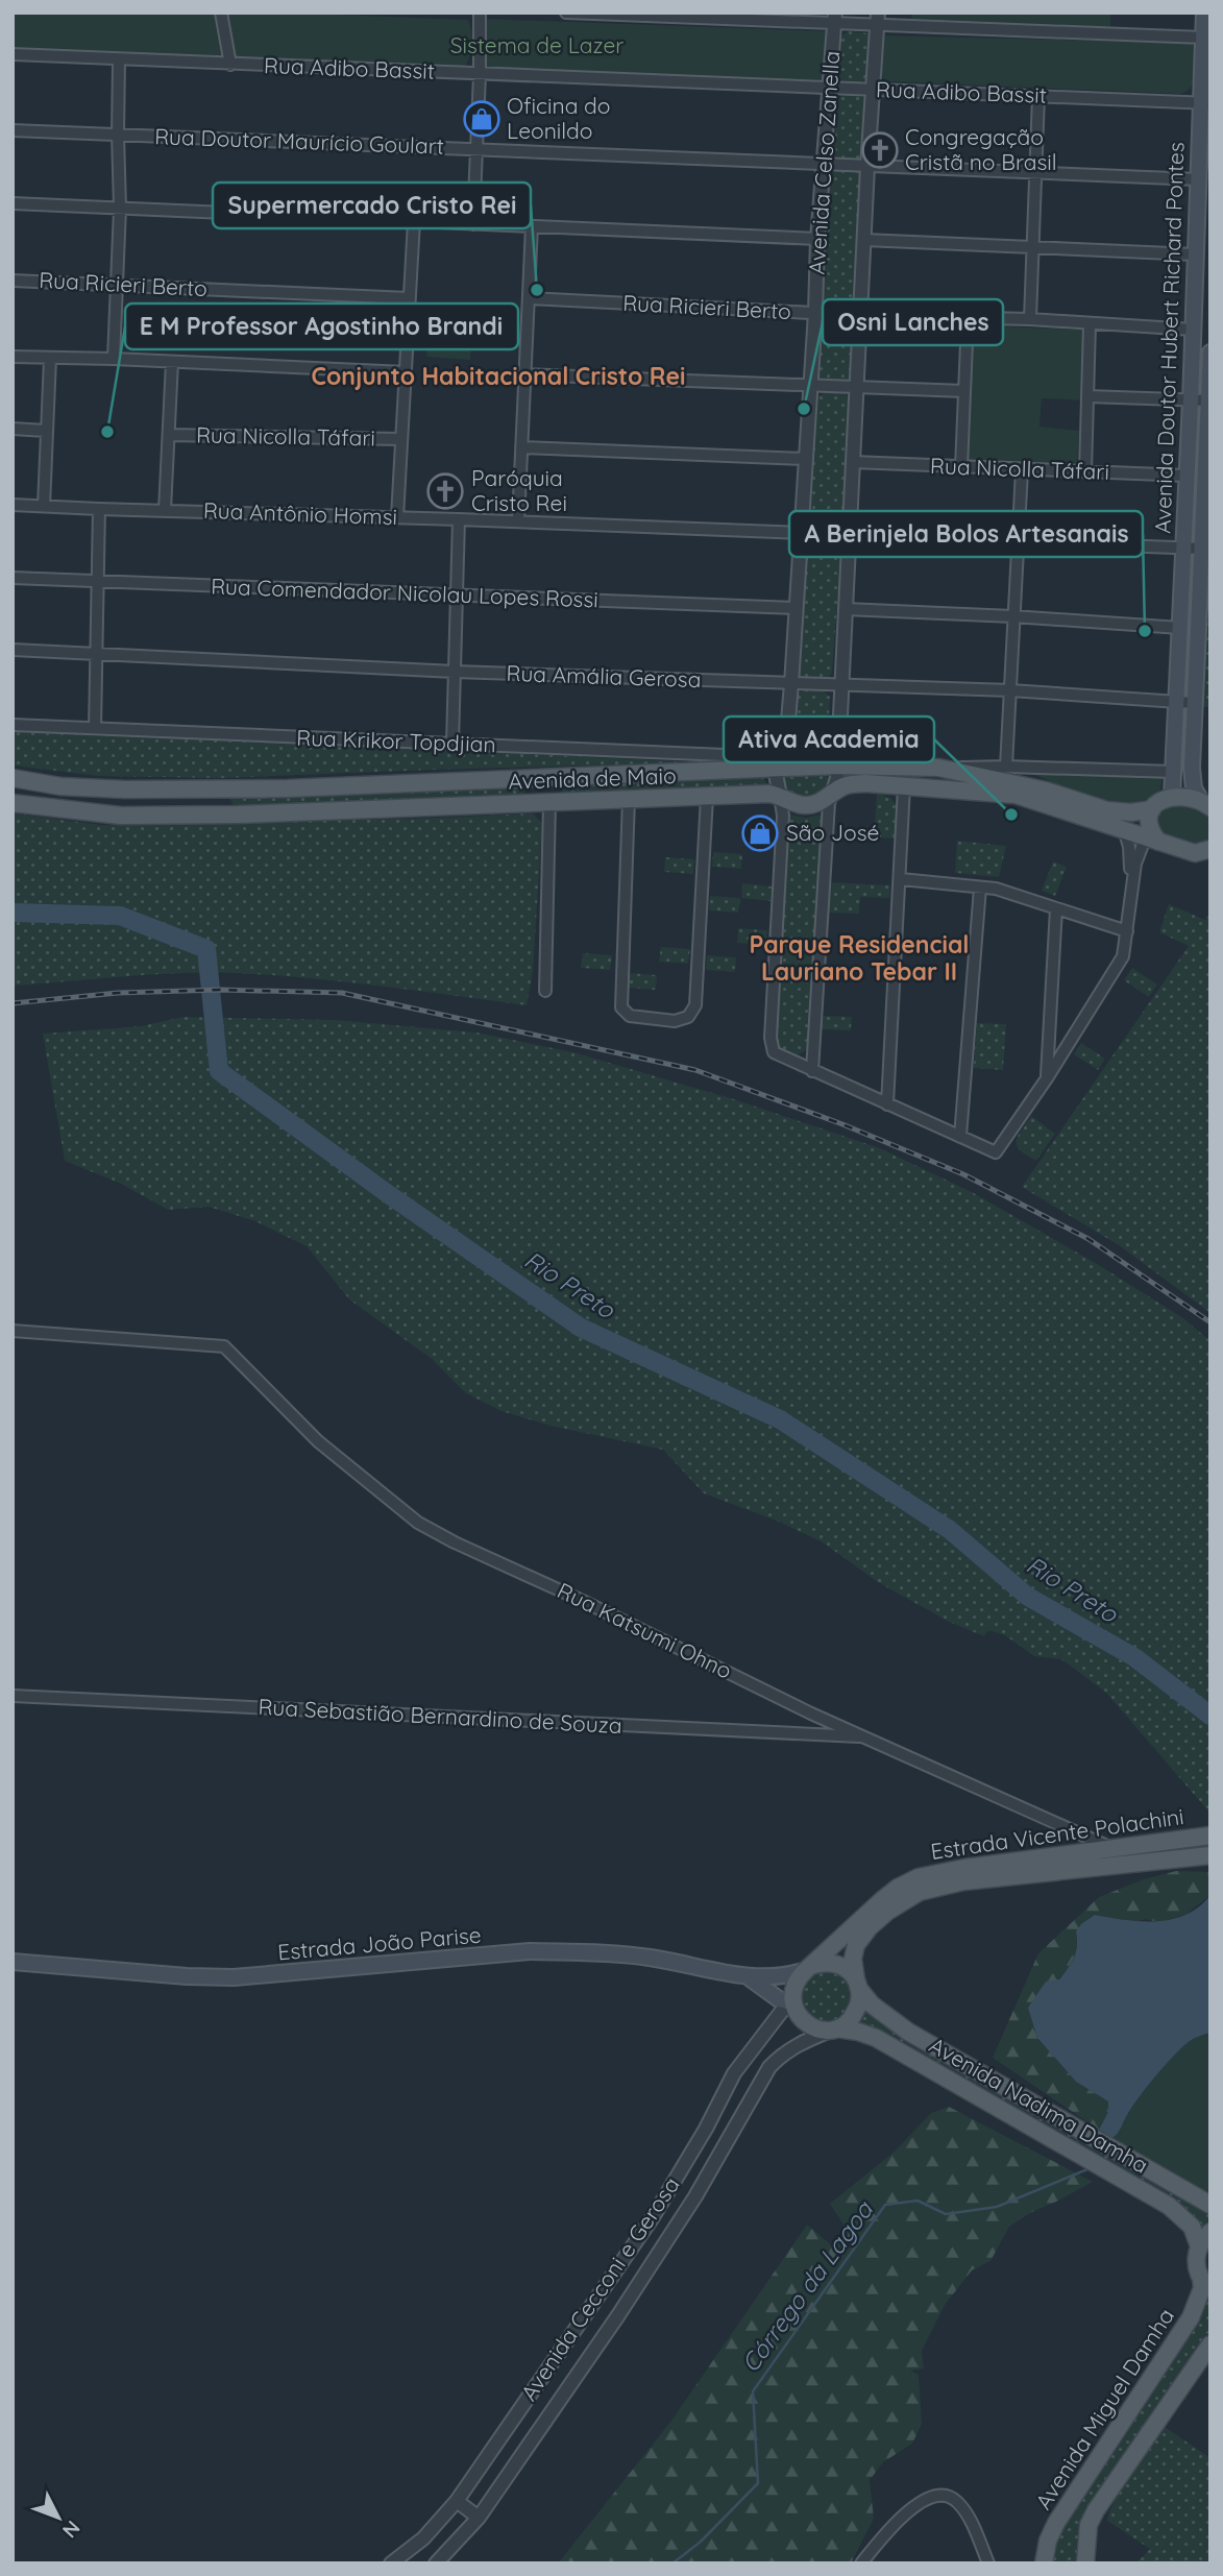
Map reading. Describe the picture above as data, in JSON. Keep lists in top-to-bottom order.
{
  "streets": {
    "main road": [
      "Avenida Doutor Hubert Richard Pontes",
      "Avenida de Maio",
      "Estrada Vicente Polachini",
      "Estrada João Parise",
      "Avenida Nadima Damha",
      "Avenida Miguel Damha"
    ],
    "street": [
      "Rua Adibo Bassit",
      "Rua Doutor Maurício Goulart",
      "Avenida Celso Zanella",
      "Rua Ricieri Berto",
      "Rua Nicolla Táfari",
      "Rua Antônio Homsi",
      "Rua Comendador Nicolau Lopes Rossi",
      "Rua Amália Gerosa",
      "Rua Krikor Topdjian",
      "Rua Katsumi Ohno",
      "Rua Sebastião Bernardino de Souza",
      "Avenida Cecconi e Gerosa"
    ]
  },
  "crossings": [
    ["Rua Adibo Bassit", "Avenida Celso Zanella"],
    ["Rua Adibo Bassit", "Avenida Doutor Hubert Richard Pontes"],
    ["Rua Doutor Maurício Goulart", "Avenida Celso Zanella"],
    ["Rua Doutor Maurício Goulart", "Avenida Doutor Hubert Richard Pontes"],
    ["Avenida Celso Zanella", "Rua Ricieri Berto"],
    ["Avenida Celso Zanella", "Rua Nicolla Táfari"],
    ["Avenida Celso Zanella", "Rua Antônio Homsi"],
    ["Avenida Celso Zanella", "Rua Comendador Nicolau Lopes Rossi"],
    ["Avenida Celso Zanella", "Rua Amália Gerosa"],
    ["Avenida Celso Zanella", "Rua Krikor Topdjian"],
    ["Avenida Celso Zanella", "Avenida de Maio"],
    ["Rua Ricieri Berto", "Avenida Doutor Hubert Richard Pontes"],
    ["Avenida Doutor Hubert Richard Pontes", "Rua Nicolla Táfari"],
    ["Avenida Doutor Hubert Richard Pontes", "Rua Antônio Homsi"],
    ["Avenida Doutor Hubert Richard Pontes", "Rua Amália Gerosa"],
    ["Rua Krikor Topdjian", "Avenida de Maio"],
    ["Rua Katsumi Ohno", "Rua Sebastião Bernardino de Souza"],
    ["Rua Katsumi Ohno", "Estrada Vicente Polachini"],
    ["Estrada Vicente Polachini", "Estrada João Parise"],
    ["Estrada Vicente Polachini", "Avenida Nadima Damha"],
    ["Estrada Vicente Polachini", "Avenida Cecconi e Gerosa"],
    ["Estrada João Parise", "Avenida Nadima Damha"],
    ["Estrada João Parise", "Avenida Cecconi e Gerosa"],
    ["Avenida Nadima Damha", "Avenida Cecconi e Gerosa"],
    ["Avenida Nadima Damha", "Avenida Miguel Damha"]
  ],
  "districts": ["Conjunto Habitacional Cristo Rei", "Parque Residencial Lauriano Tebar II"],
  "water": ["Rio Preto", "Córrego da Lagoa"],
  "parks": ["Sistema de Lazer"],
  "places": {
    "shop": ["Oficina do Leonildo", "São José"],
    "church": ["Congregação Cristã no Brasil", "Paróquia Cristo Rei"],
    "other": [
      "Supermercado Cristo Rei",
      "Osni Lanches",
      "E M Professor Agostinho Brandi",
      "A Berinjela Bolos Artesanais",
      "Ativa Academia"
    ]
  },
  "north": "bottom right"
}
